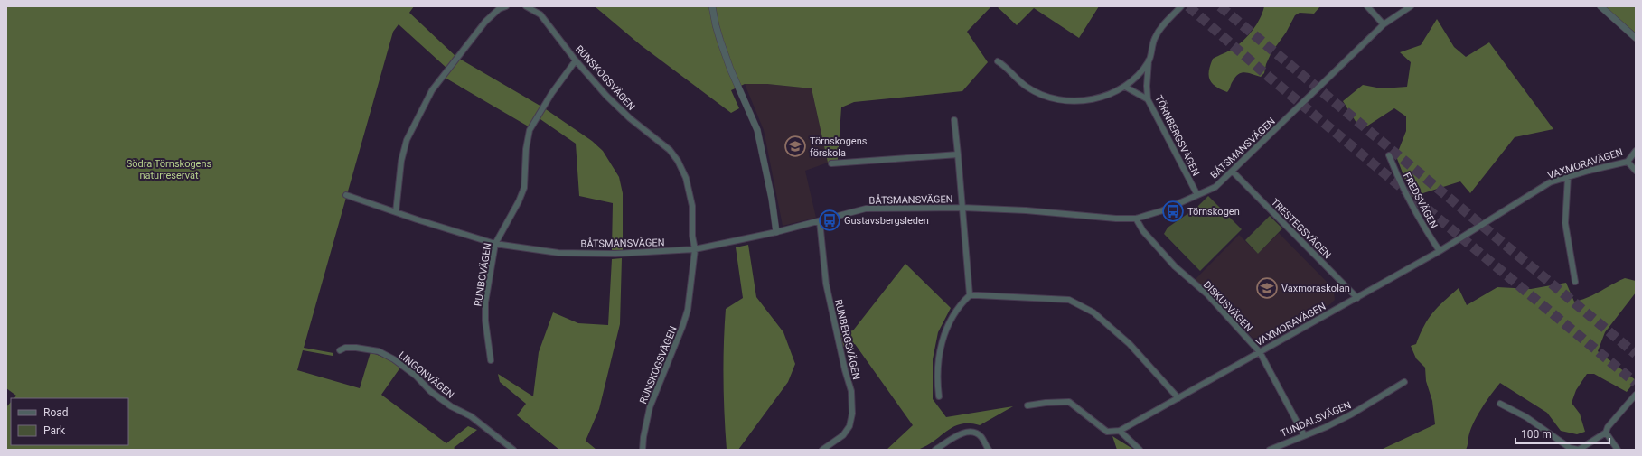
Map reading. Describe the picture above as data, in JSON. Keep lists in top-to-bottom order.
{
  "streets": {
    "street": [
      "RUNSKOGSVÄGEN",
      "TÖRNBERGSVÄGEN",
      "BÅTSMANSVÄGEN",
      "VAXMORAVÄGEN",
      "FREDSVÄGEN",
      "TRESTEGSVÄGEN",
      "RUNBOVÄGEN",
      "DISKUSVÄGEN",
      "RUNBERGSVÄGEN",
      "LINGONVÄGEN",
      "TUNDALSVÄGEN"
    ]
  },
  "crossings": [
    ["RUNSKOGSVÄGEN", "BÅTSMANSVÄGEN"],
    ["RUNSKOGSVÄGEN", "RUNBOVÄGEN"],
    ["TÖRNBERGSVÄGEN", "BÅTSMANSVÄGEN"],
    ["BÅTSMANSVÄGEN", "TRESTEGSVÄGEN"],
    ["BÅTSMANSVÄGEN", "RUNBOVÄGEN"],
    ["BÅTSMANSVÄGEN", "DISKUSVÄGEN"],
    ["BÅTSMANSVÄGEN", "RUNBERGSVÄGEN"],
    ["VAXMORAVÄGEN", "FREDSVÄGEN"],
    ["VAXMORAVÄGEN", "TRESTEGSVÄGEN"],
    ["VAXMORAVÄGEN", "DISKUSVÄGEN"],
    ["DISKUSVÄGEN", "TUNDALSVÄGEN"]
  ],
  "parks": ["Södra Törnskogens naturreservat"],
  "places": {
    "school or university": ["Törnskogens förskola", "Vaxmoraskolan"],
    "bus stop": ["Törnskogen", "Gustavsbergsleden"]
  },
  "legend": ["Road", "Park"],
  "scale_bar": "100 m"
}
